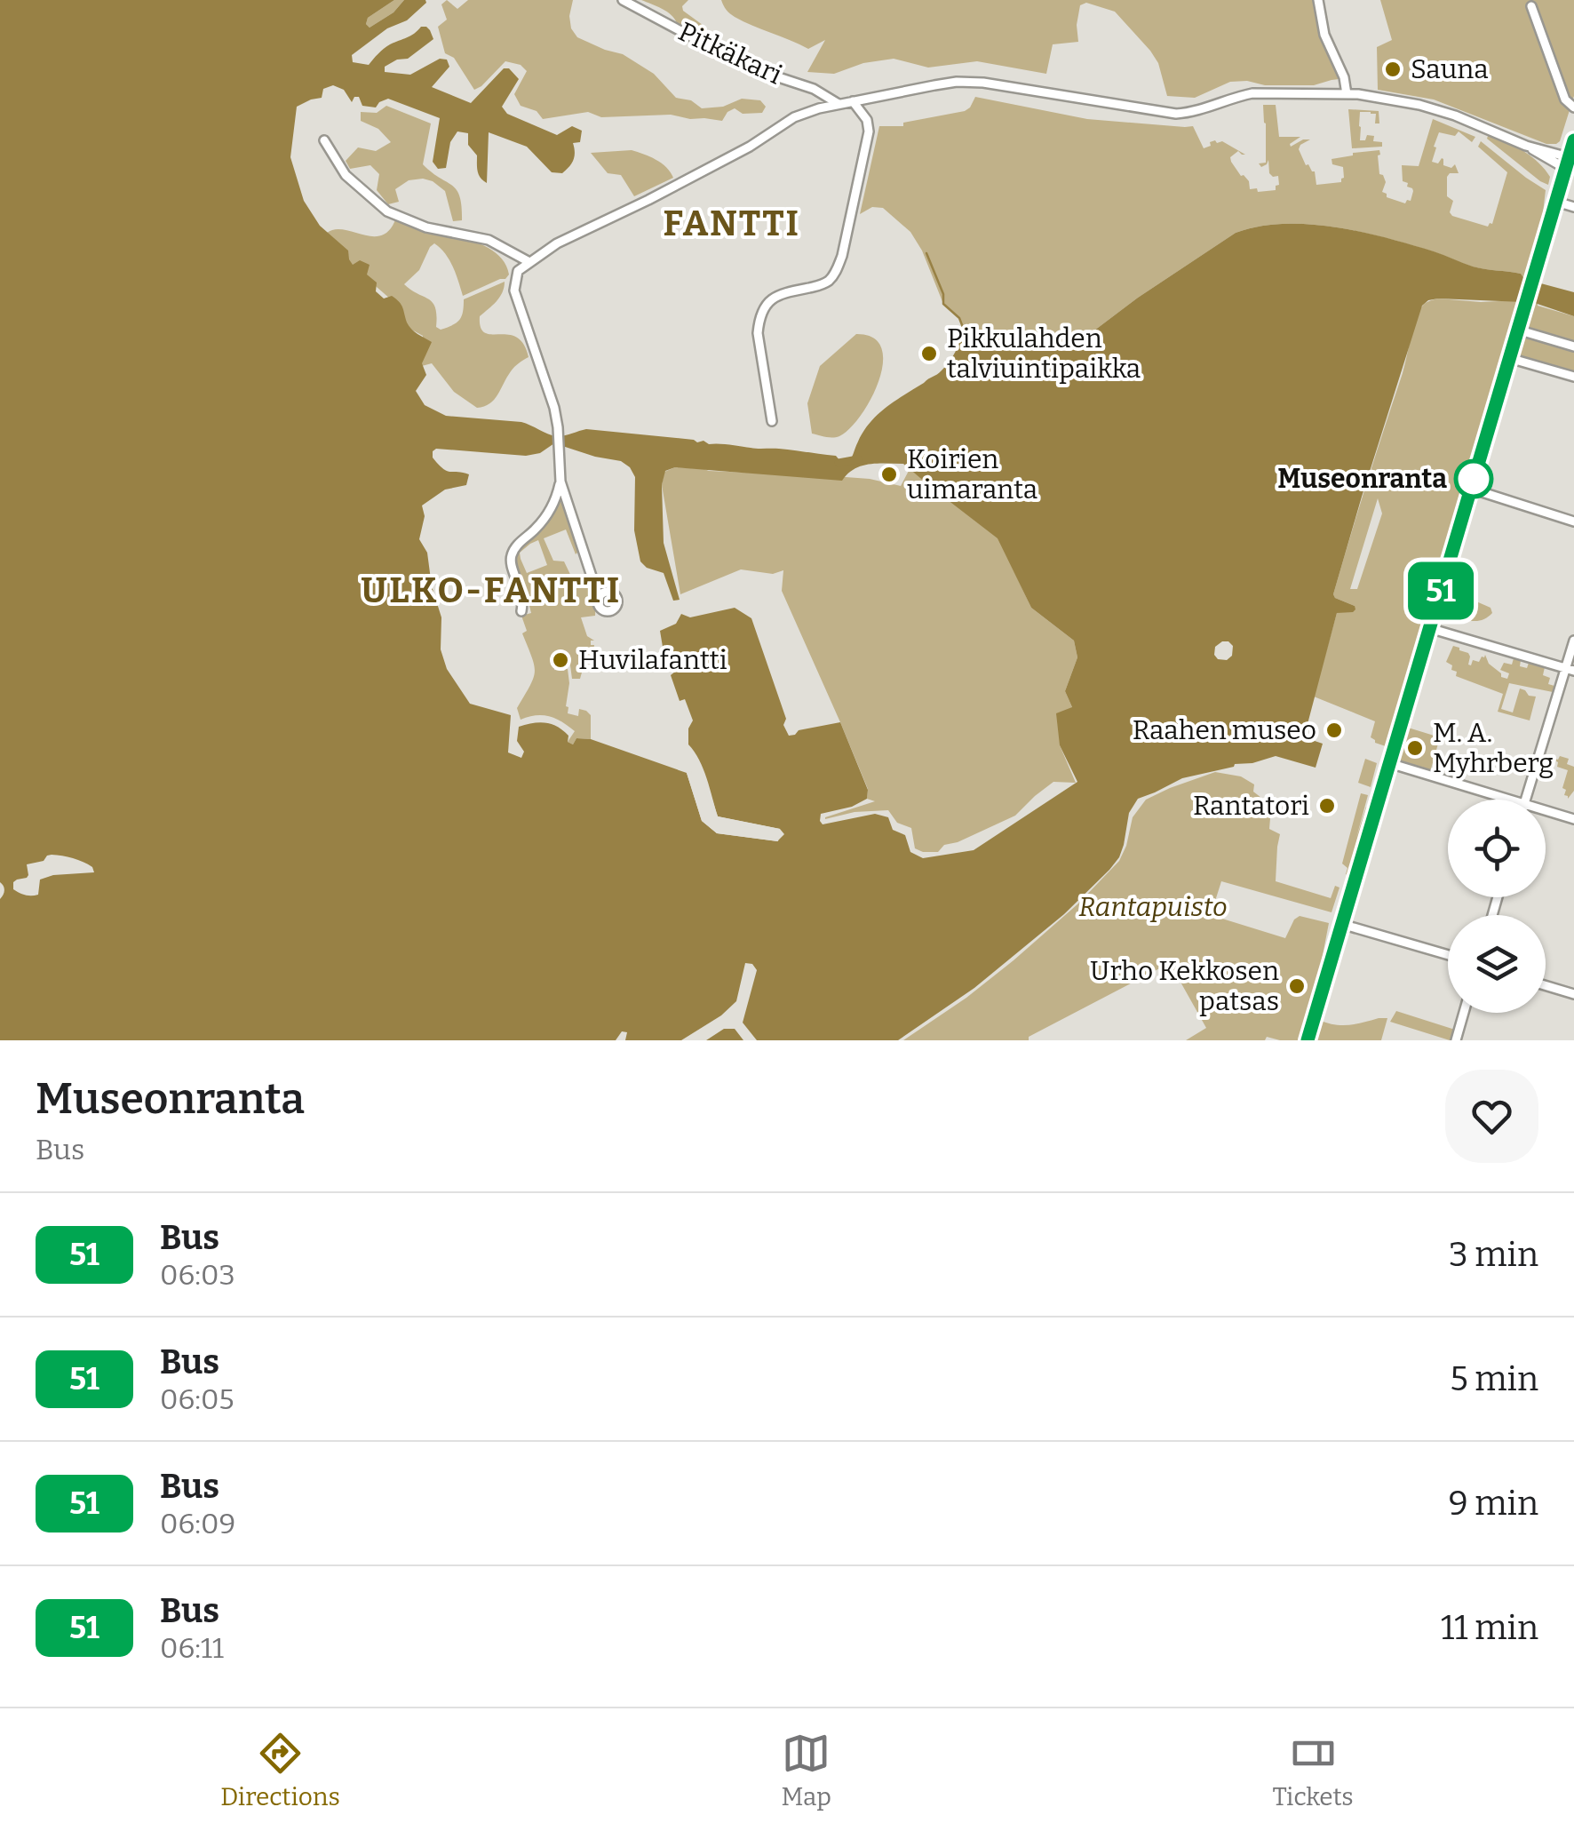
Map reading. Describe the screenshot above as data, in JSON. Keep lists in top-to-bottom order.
{
  "streets": {
    "street": ["Pitkäkari"]
  },
  "districts": ["FANTTI", "ULKO-FANTTI"],
  "parks": ["Rantapuisto"],
  "places": [
    "Sauna",
    "Pikkulahden talviuintipaikka",
    "Koirien uimaranta",
    "Museonranta",
    "Huvilafantti",
    "Raahen museo",
    "M. A. Myhrberg",
    "Rantatori",
    "Urho Kekkosen patsas"
  ],
  "lines": ["bus line 51"],
  "page": {
    "on_map": "51",
    "heading": ["Museonranta", "Bus"],
    "list": [
      {
        "mark": "51",
        "name": "Bus",
        "note": "06:03",
        "value": "3 min"
      },
      {
        "mark": "51",
        "name": "Bus",
        "note": "06:05",
        "value": "5 min"
      },
      {
        "mark": "51",
        "name": "Bus",
        "note": "06:09",
        "value": "9 min"
      },
      {
        "mark": "51",
        "name": "Bus",
        "note": "06:11",
        "value": "11 min"
      }
    ],
    "tabs": ["Directions", "Map", "Tickets"]
  }
}
